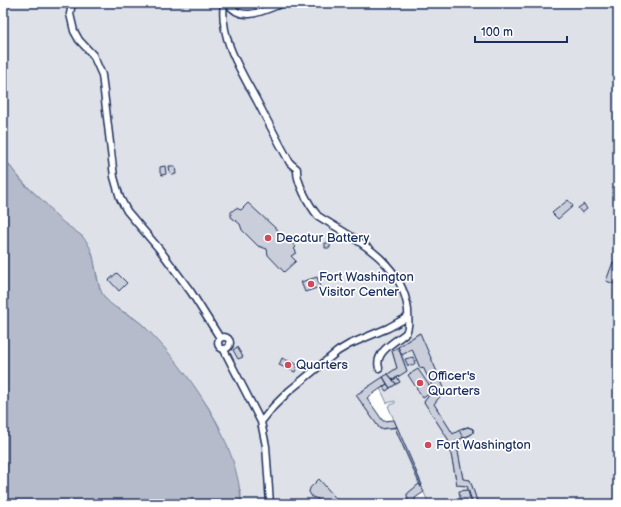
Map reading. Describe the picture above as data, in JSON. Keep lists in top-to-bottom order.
{
  "places": [
    "Decatur Battery",
    "Fort Washington Visitor Center",
    "Quarters",
    "Officer's Quarters",
    "Fort Washington"
  ],
  "scale_bar": "100 m"
}
